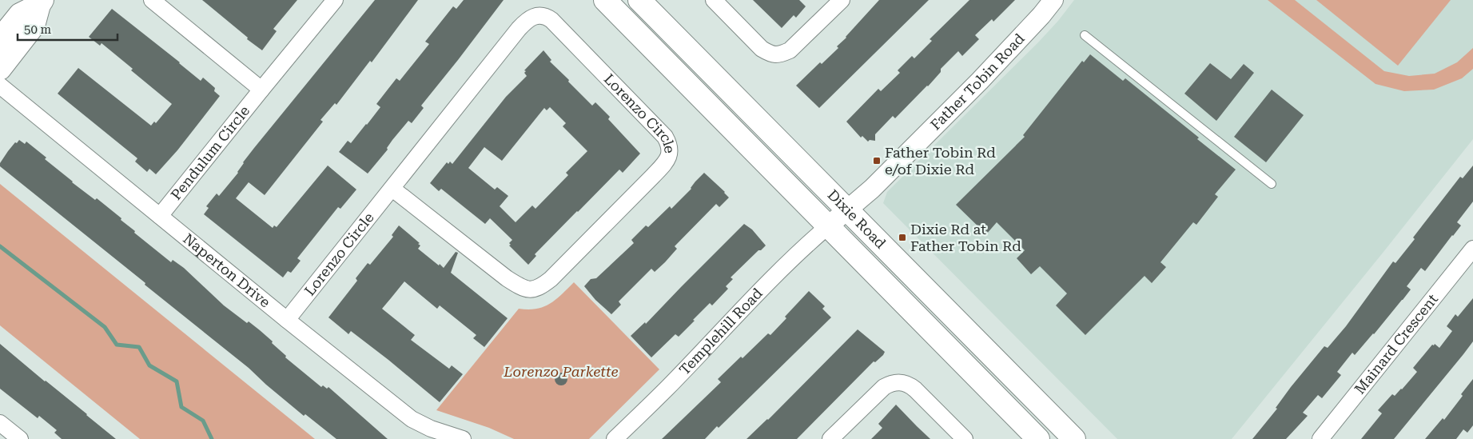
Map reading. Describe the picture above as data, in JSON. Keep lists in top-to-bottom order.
{
  "streets": {
    "main road": ["Dixie Road"],
    "street": [
      "Father Tobin Road",
      "Lorenzo Circle",
      "Pendulum Circle",
      "Naperton Drive",
      "Templehill Road",
      "Mainard Crescent"
    ]
  },
  "crossings": [
    ["Father Tobin Road", "Dixie Road"],
    ["Father Tobin Road", "Templehill Road"],
    ["Lorenzo Circle", "Naperton Drive"],
    ["Pendulum Circle", "Naperton Drive"],
    ["Dixie Road", "Templehill Road"]
  ],
  "parks": ["Lorenzo Parkette"],
  "places": {
    "transit": ["Father Tobin Rd e/of Dixie Rd", "Dixie Rd at Father Tobin Rd"]
  },
  "scale_bar": "50 m"
}
